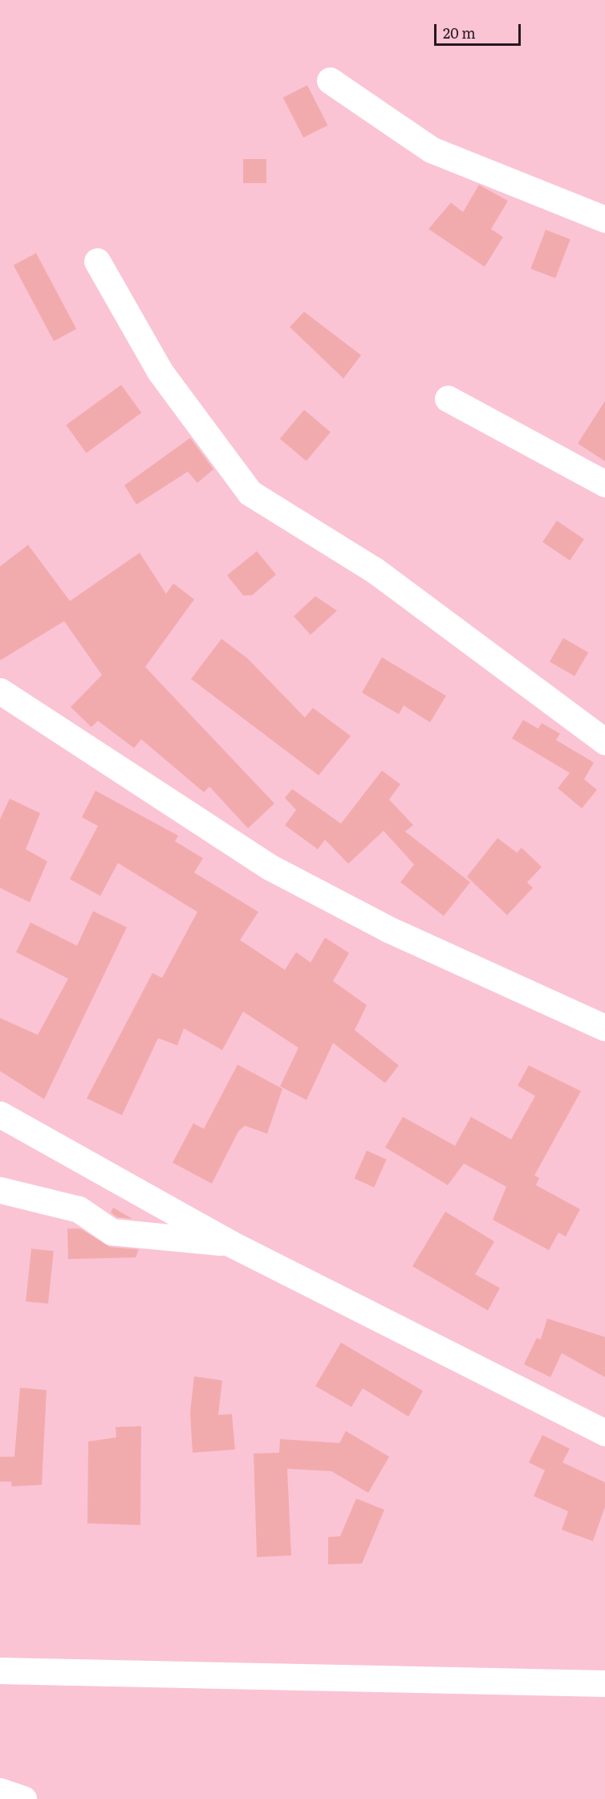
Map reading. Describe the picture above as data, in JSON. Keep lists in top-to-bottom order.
{
  "scale_bar": "20 m"
}
